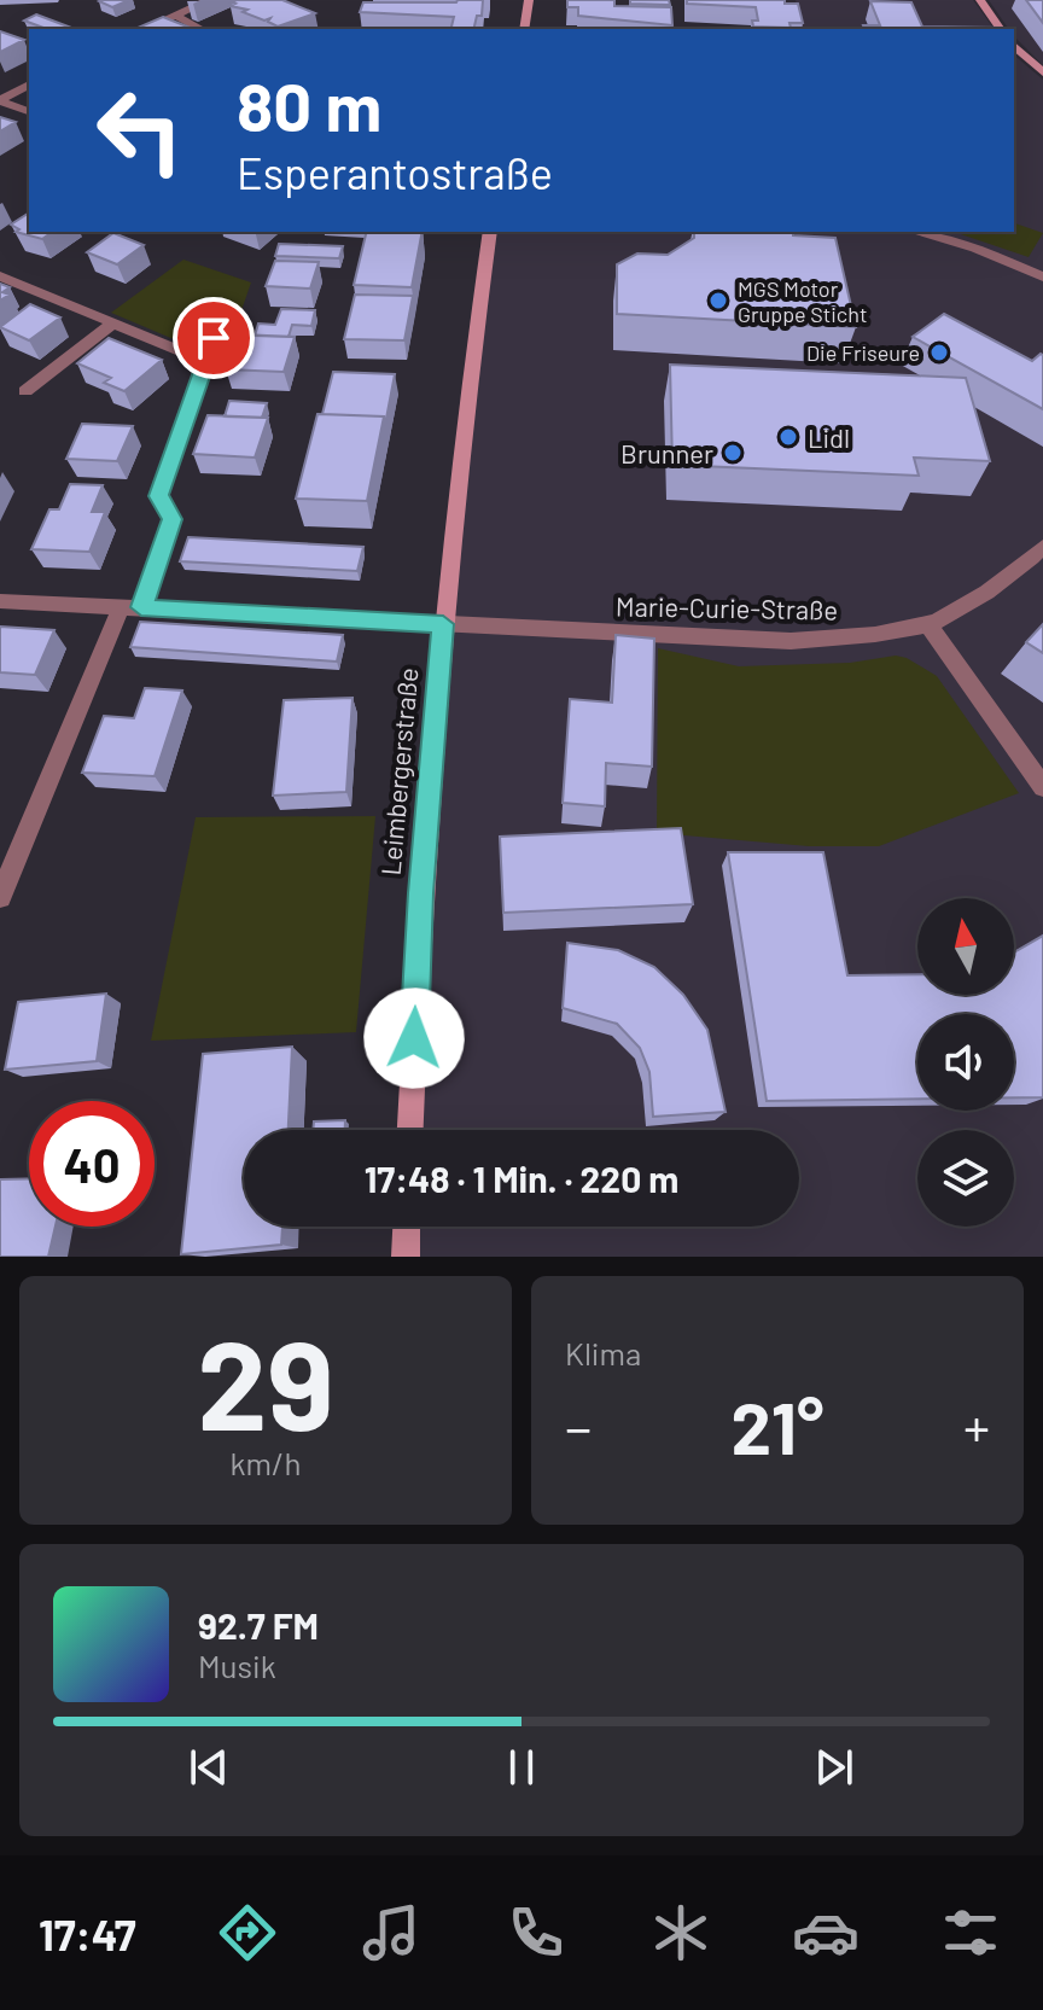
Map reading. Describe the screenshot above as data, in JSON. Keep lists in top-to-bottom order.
{
  "streets": {
    "street": ["Marie-Curie-Straße", "Leimbergerstraße"]
  },
  "crossings": [
    ["Marie-Curie-Straße", "Leimbergerstraße"]
  ],
  "places": [
    "MGS Motor Gruppe Sticht",
    "Die Friseure",
    "Lidl",
    "Brunner"
  ],
  "north": "top",
  "page": {
    "turn": ["80 m", "Esperantostraße"],
    "limit": "40",
    "trip": "17:48 · 1 Min. · 220 m",
    "tile": [
      ["29", "km/h"],
      "Klima"
    ],
    "heat": ["−", "21°", "+"],
    "song": ["92.7 FM", "Musik"],
    "tabs": "17:47"
  }
}
